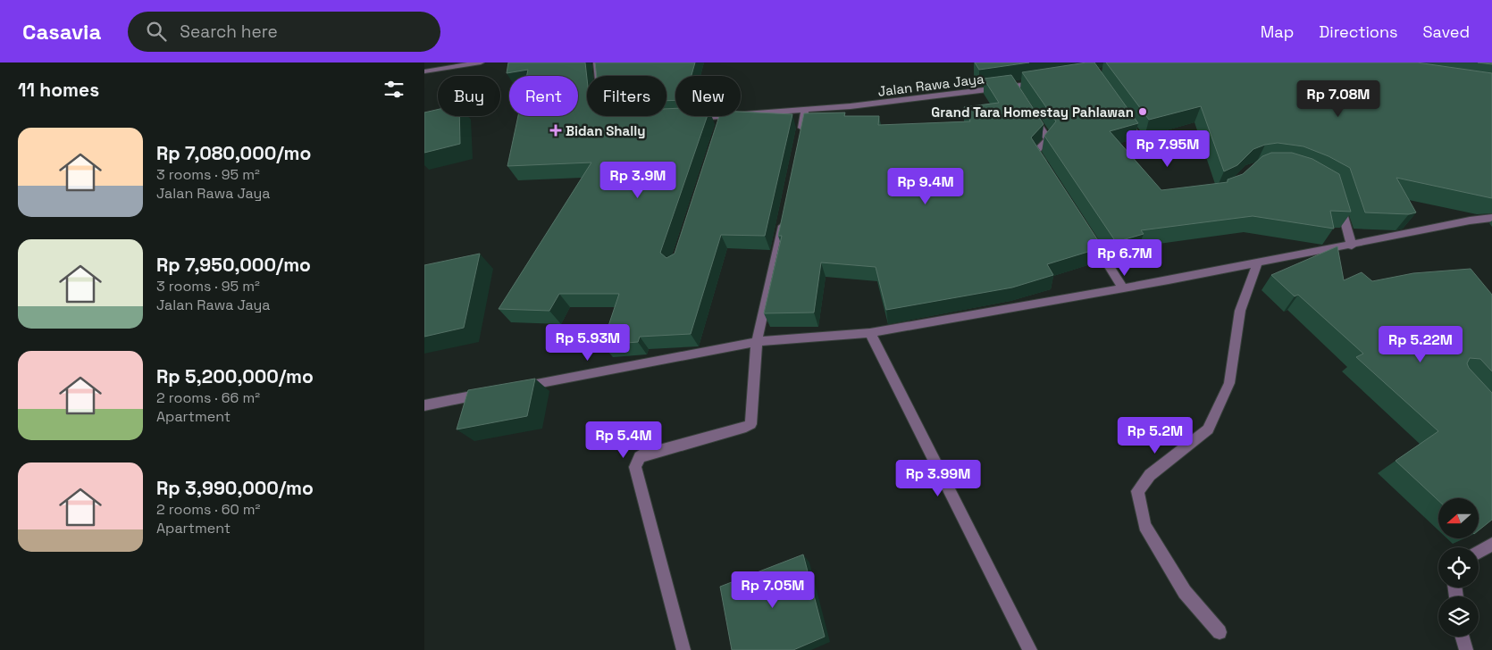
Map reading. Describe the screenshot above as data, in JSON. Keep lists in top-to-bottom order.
{
  "streets": {
    "street": ["Jalan Rawa Jaya"]
  },
  "places": {
    "other": ["Grand Tara Homestay Pahlawan"],
    "health": ["Bidan Shally"]
  },
  "north": "left",
  "page": {
    "header": "Casavia",
    "search": "Search here",
    "nav": ["Map", "Directions", "Saved"],
    "heading": "11 homes",
    "chip": [
      "Buy",
      "Rent",
      "Filters",
      "New"
    ],
    "price": [
      "Rp 7.08M",
      "Rp 7.95M",
      "Rp 3.9M",
      "Rp 9.4M",
      "Rp 6.7M",
      "Rp 5.93M",
      "Rp 5.22M",
      "Rp 5.2M",
      "Rp 5.4M",
      "Rp 3.99M",
      "Rp 7.05M"
    ],
    "list": [
      {
        "name": "Rp 7,080,000/mo",
        "note": "3 rooms · 95 m² · Jalan Rawa Jaya"
      },
      {
        "name": "Rp 7,950,000/mo",
        "note": "3 rooms · 95 m² · Jalan Rawa Jaya"
      },
      {
        "name": "Rp 5,200,000/mo",
        "note": "2 rooms · 66 m² · Apartment"
      },
      {
        "name": "Rp 3,990,000/mo",
        "note": "2 rooms · 60 m² · Apartment"
      }
    ]
  }
}
